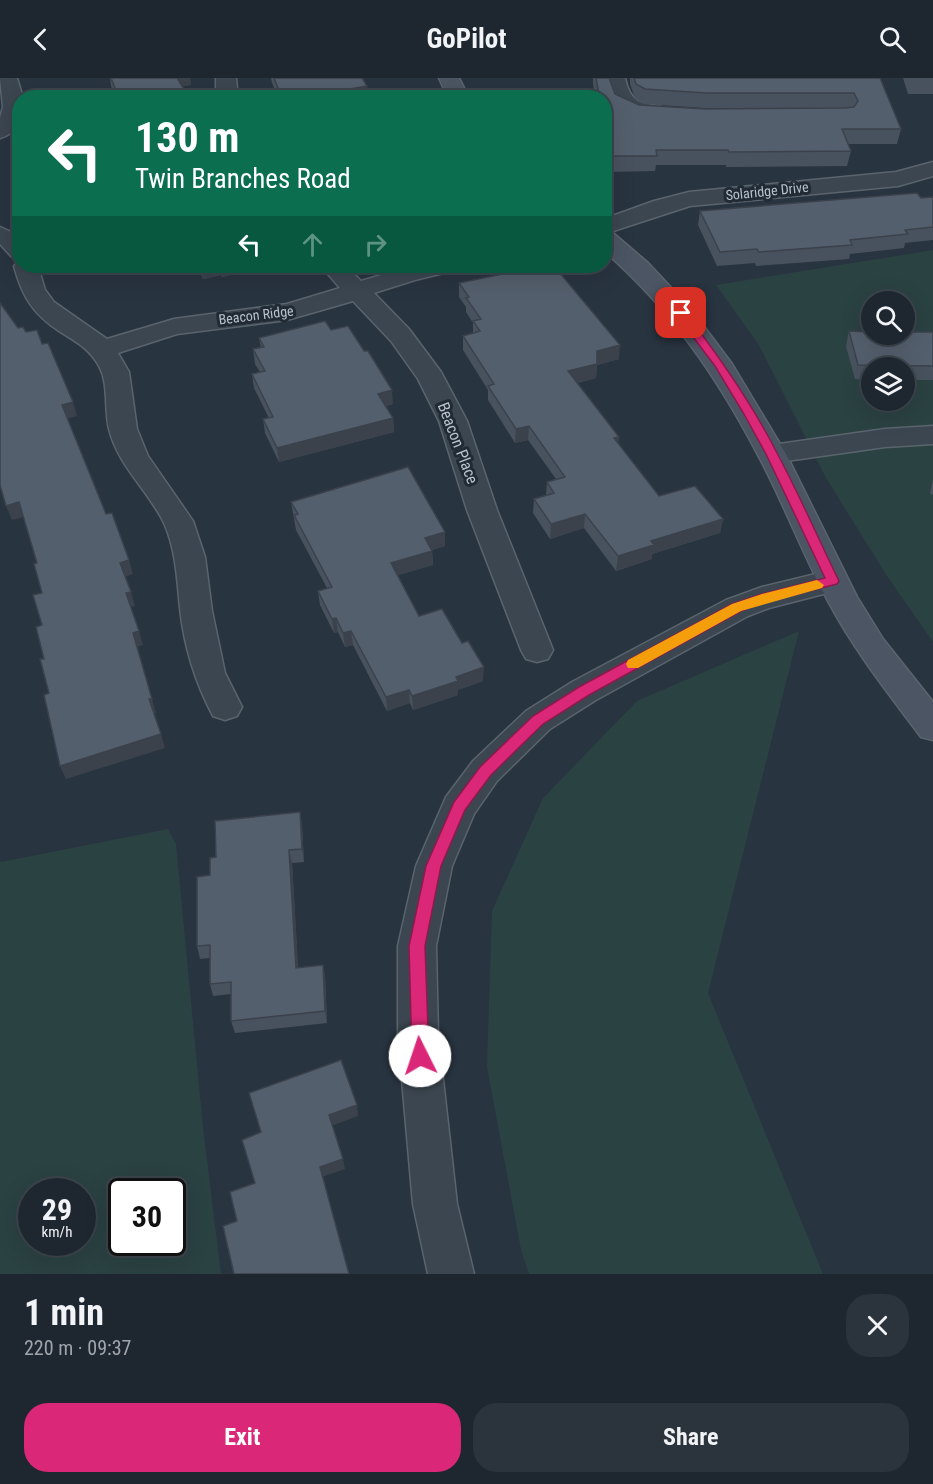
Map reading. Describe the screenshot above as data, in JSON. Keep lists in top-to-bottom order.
{
  "streets": {
    "street": ["Solaridge Drive", "Beacon Ridge", "Beacon Place"]
  },
  "crossings": [
    ["Beacon Ridge", "Beacon Place"]
  ],
  "page": {
    "header": "GoPilot",
    "turn": ["130 m", "Twin Branches Road"],
    "speed": "29 km/h",
    "limit": "30",
    "heading": ["1 min", "220 m · 09:37"],
    "buttons": ["Exit", "Share"]
  }
}
